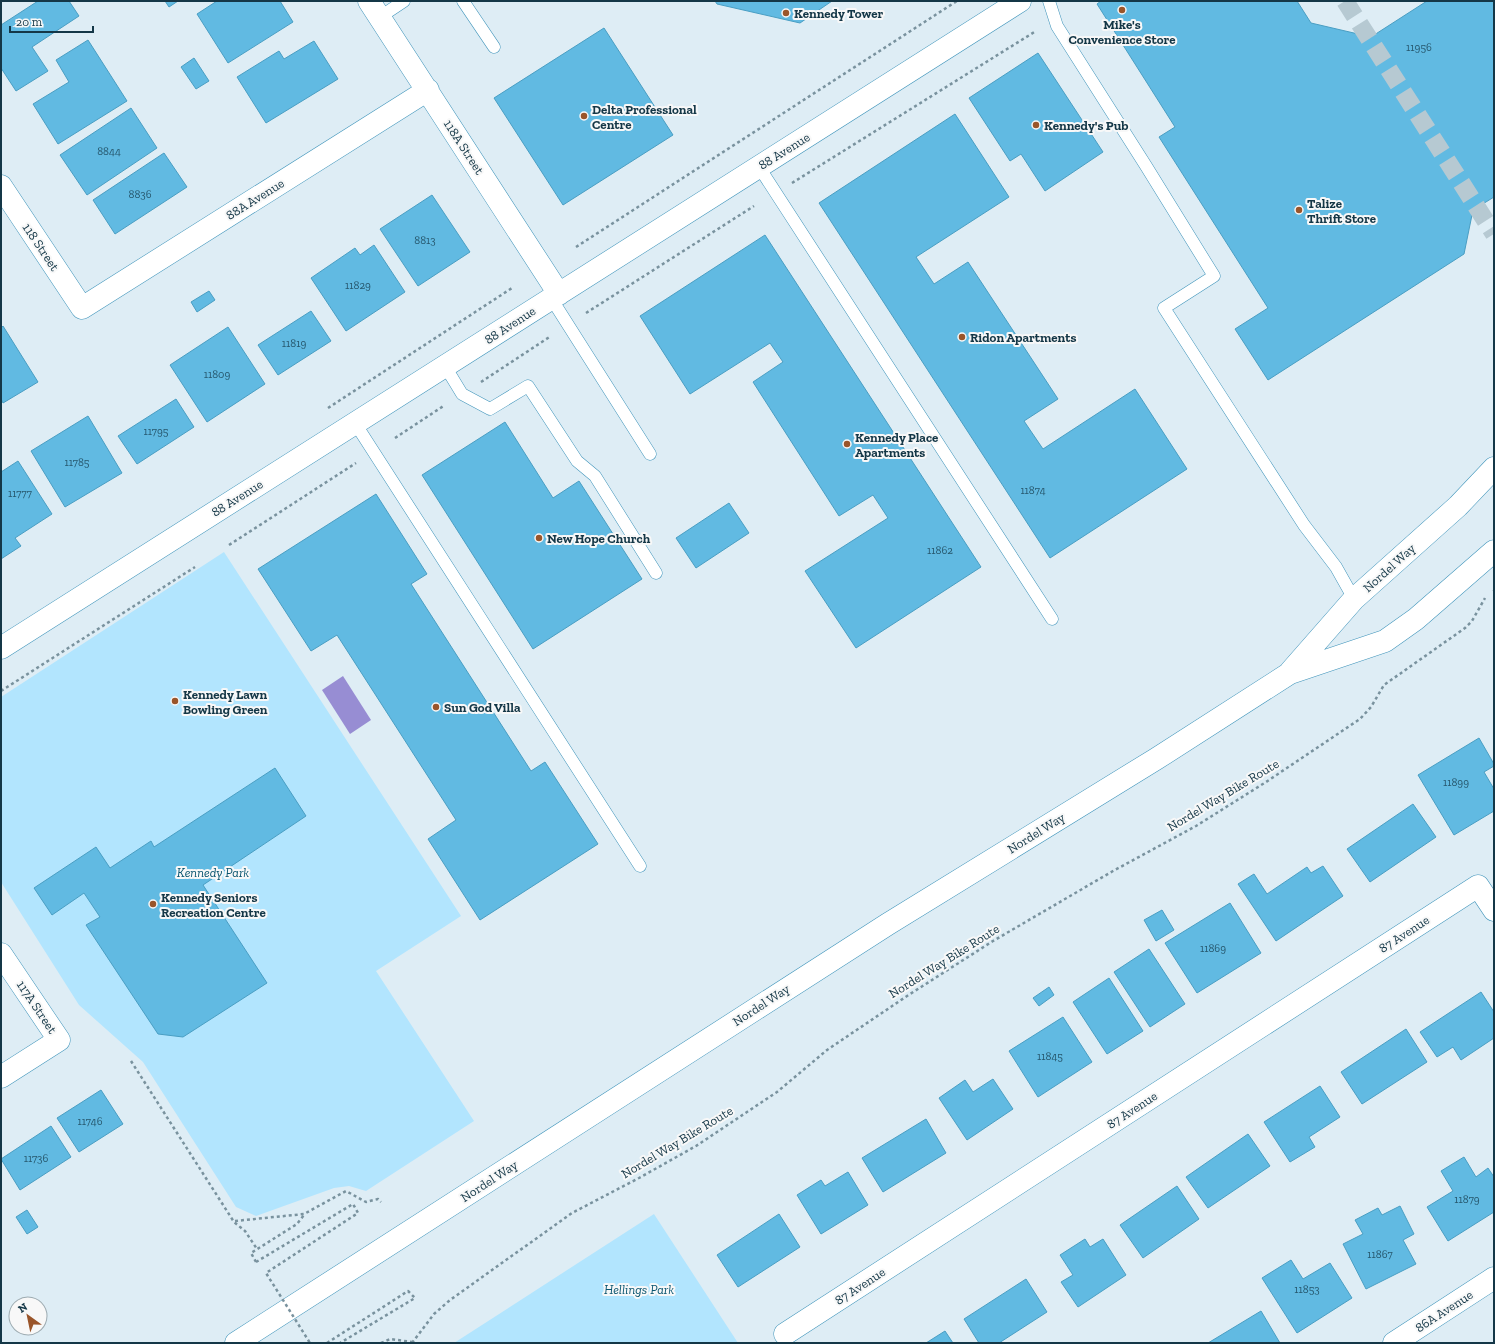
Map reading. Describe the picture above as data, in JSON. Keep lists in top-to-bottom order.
{
  "streets": {
    "street": [
      "118A Street",
      "88 Avenue",
      "88A Avenue",
      "118 Street",
      "Nordel Way",
      "87 Avenue",
      "117A Street",
      "86A Avenue"
    ],
    "path": ["Nordel Way Bike Route"]
  },
  "crossings": [
    ["118A Street", "88 Avenue"],
    ["118A Street", "88A Avenue"],
    ["88A Avenue", "118 Street"]
  ],
  "parks": ["Kennedy Park", "Hellings Park"],
  "places": [
    "Mike's Convenience Store",
    "Kennedy Tower",
    "Delta Professional Centre",
    "Kennedy's Pub",
    "Talize Thrift Store",
    "Ridon Apartments",
    "Kennedy Place Apartments",
    "New Hope Church",
    "Kennedy Lawn Bowling Green",
    "Sun God Villa",
    "Kennedy Seniors Recreation Centre"
  ],
  "house_numbers": [
    "11956",
    "8844",
    "8836",
    "8813",
    "11829",
    "11819",
    "11809",
    "11795",
    "11785",
    "11874",
    "11777",
    "11862",
    "11899",
    "11869",
    "11845",
    "11746",
    "11736",
    "11879",
    "11867",
    "11853"
  ],
  "scale_bar": "20 m",
  "north": "top left"
}
